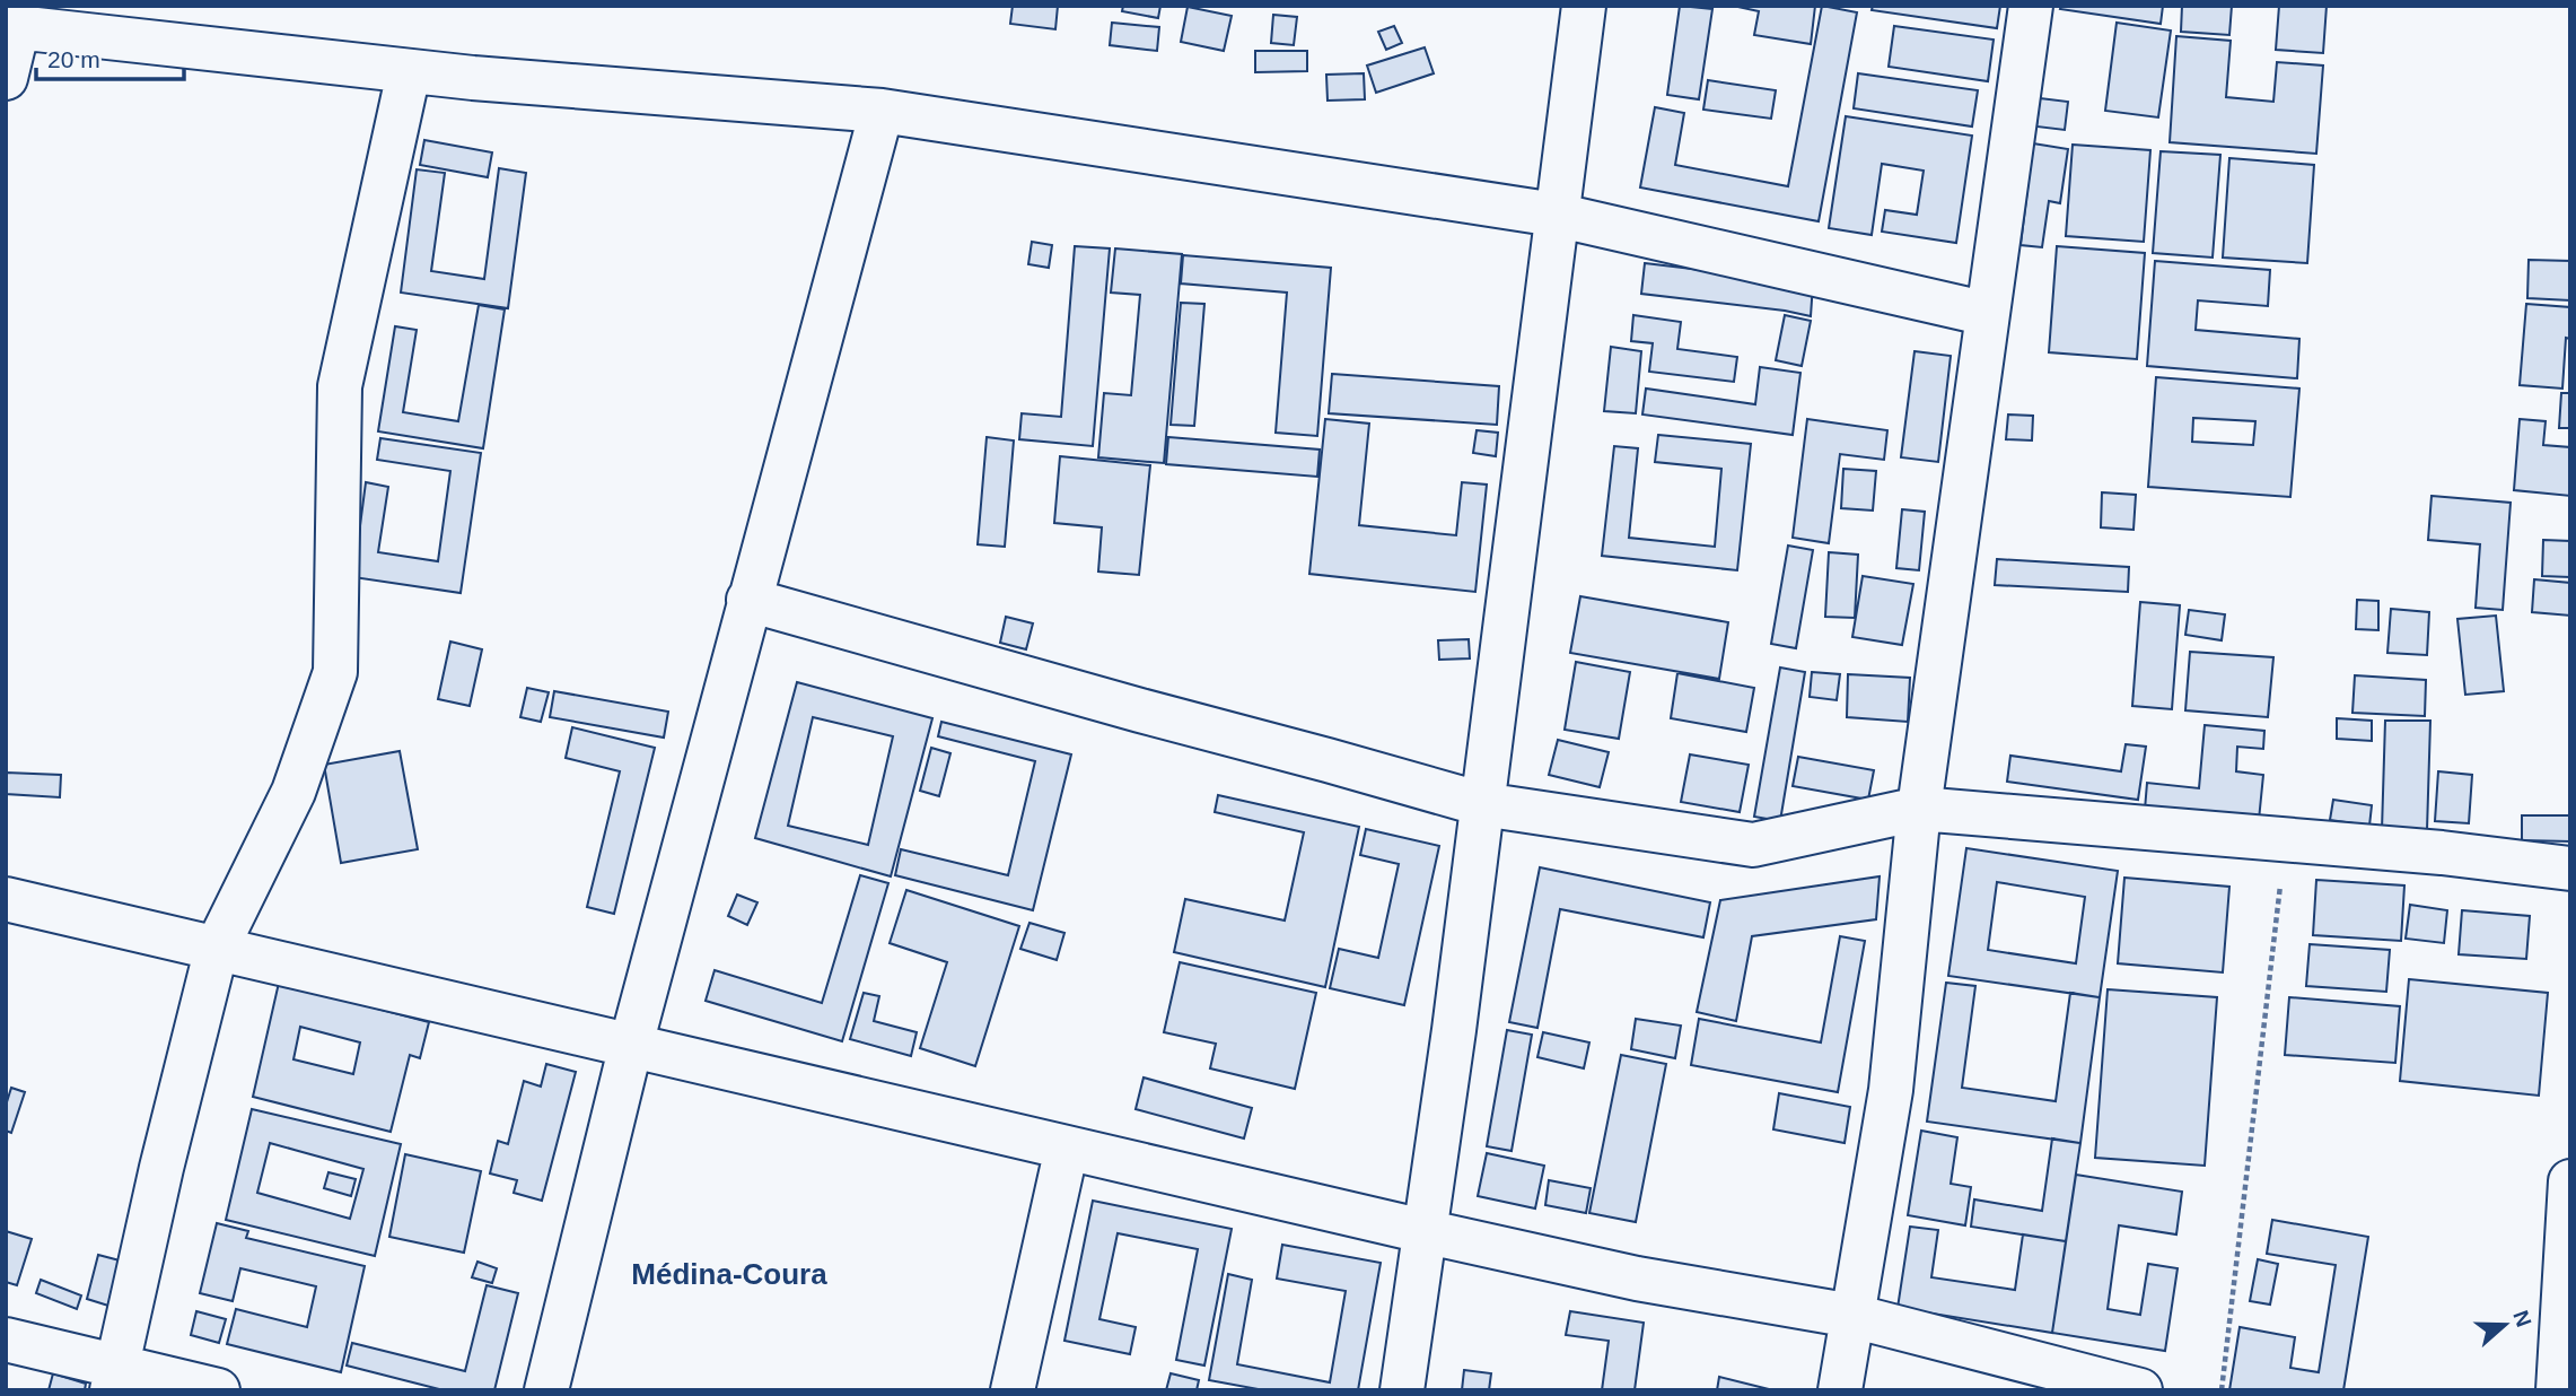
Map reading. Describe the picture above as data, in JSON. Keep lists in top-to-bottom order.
{
  "districts": ["Médina-Coura"],
  "scale_bar": "20 m",
  "north": "right"
}
